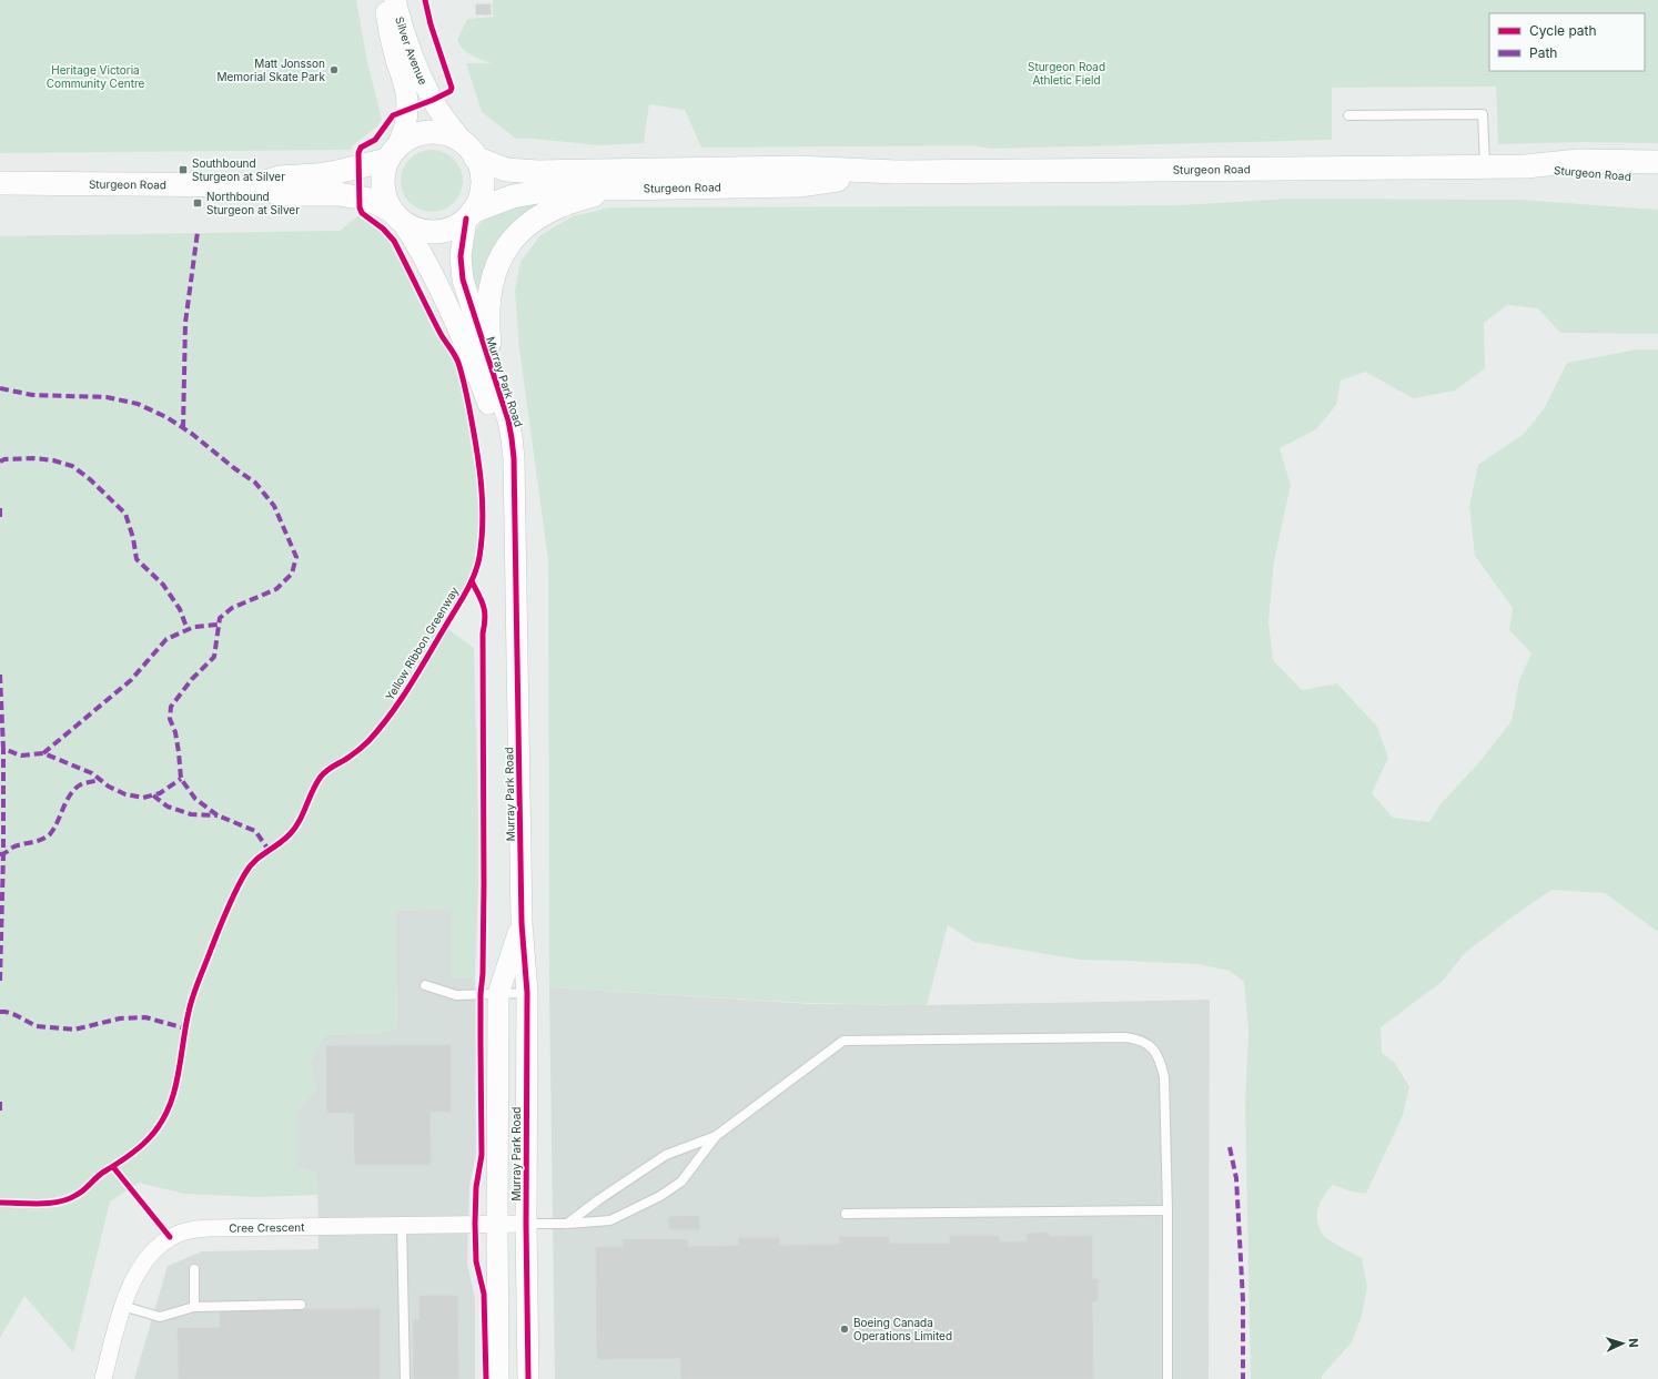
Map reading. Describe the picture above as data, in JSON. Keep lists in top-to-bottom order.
{
  "streets": {
    "main road": ["Sturgeon Road"],
    "street": ["Silver Avenue", "Murray Park Road", "Cree Crescent"],
    "cycle path": ["Yellow Ribbon Greenway"]
  },
  "crossings": [
    ["Silver Avenue", "Sturgeon Road"],
    ["Silver Avenue", "Murray Park Road"],
    ["Sturgeon Road", "Murray Park Road"],
    ["Murray Park Road", "Cree Crescent"]
  ],
  "parks": ["Sturgeon Road Athletic Field", "Heritage Victoria Community Centre"],
  "places": {
    "other": ["Matt Jonsson Memorial Skate Park", "Boeing Canada Operations Limited"],
    "transit": ["Southbound Sturgeon at Silver", "Northbound Sturgeon at Silver"]
  },
  "legend": ["Cycle path", "Path"],
  "north": "right"
}
